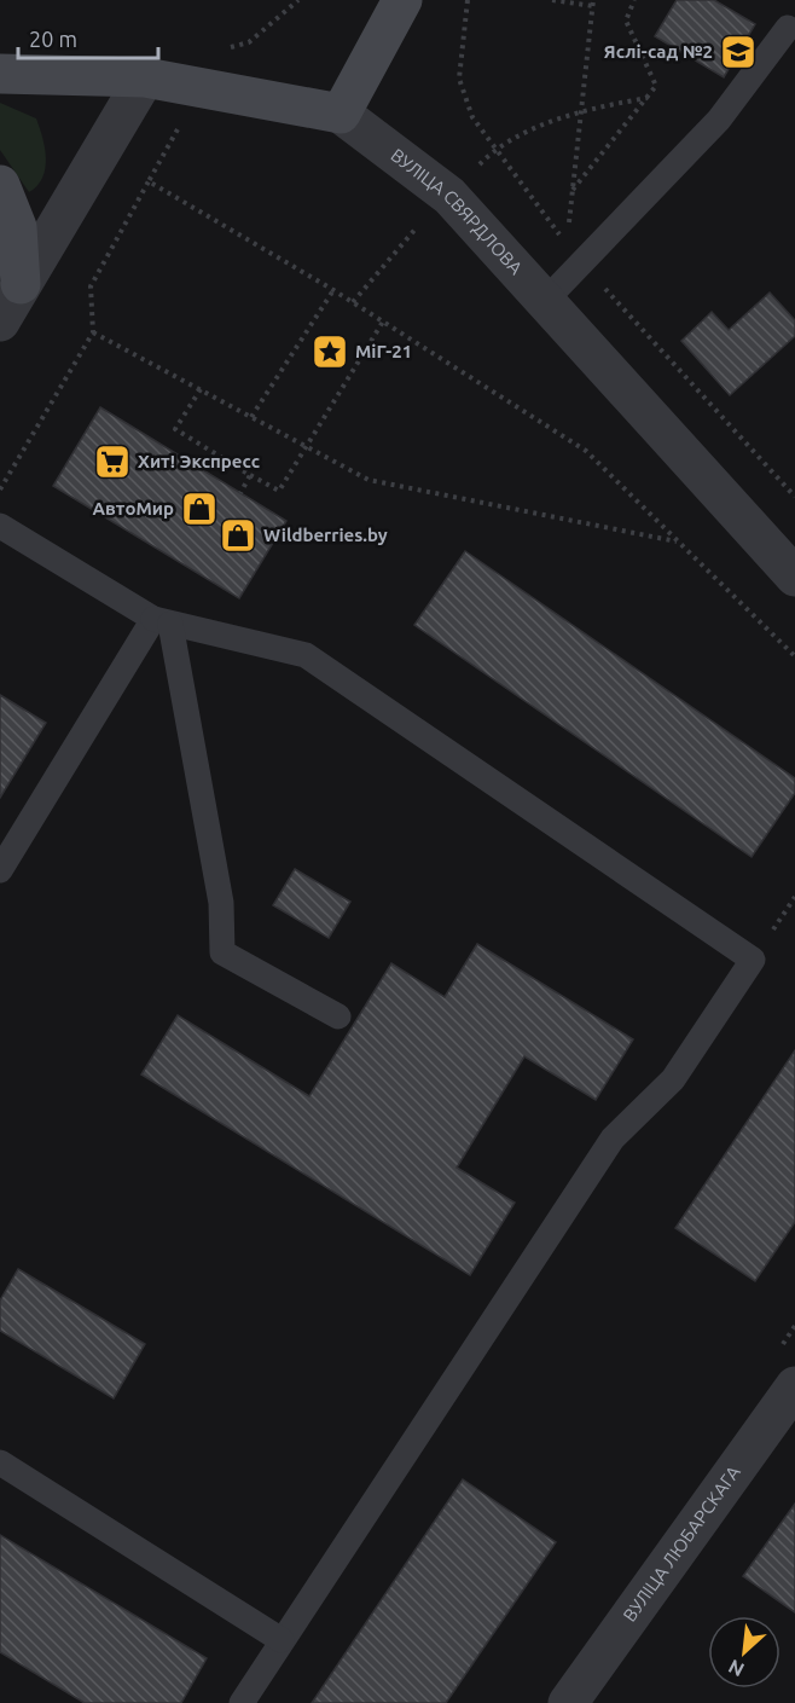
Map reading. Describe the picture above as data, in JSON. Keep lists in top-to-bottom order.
{
  "streets": {
    "main road": ["ВУЛІЦА СВЯРДЛОВА"],
    "street": ["ВУЛІЦА ЛЮБАРСКАГА"]
  },
  "places": {
    "school or university": ["Яслі-сад №2"],
    "place": ["МіГ-21"],
    "supermarket": ["Хит! Экспресс"],
    "shop": ["АвтоМир", "Wildberries.by"]
  },
  "scale_bar": "20 m",
  "north": "bottom left"
}
